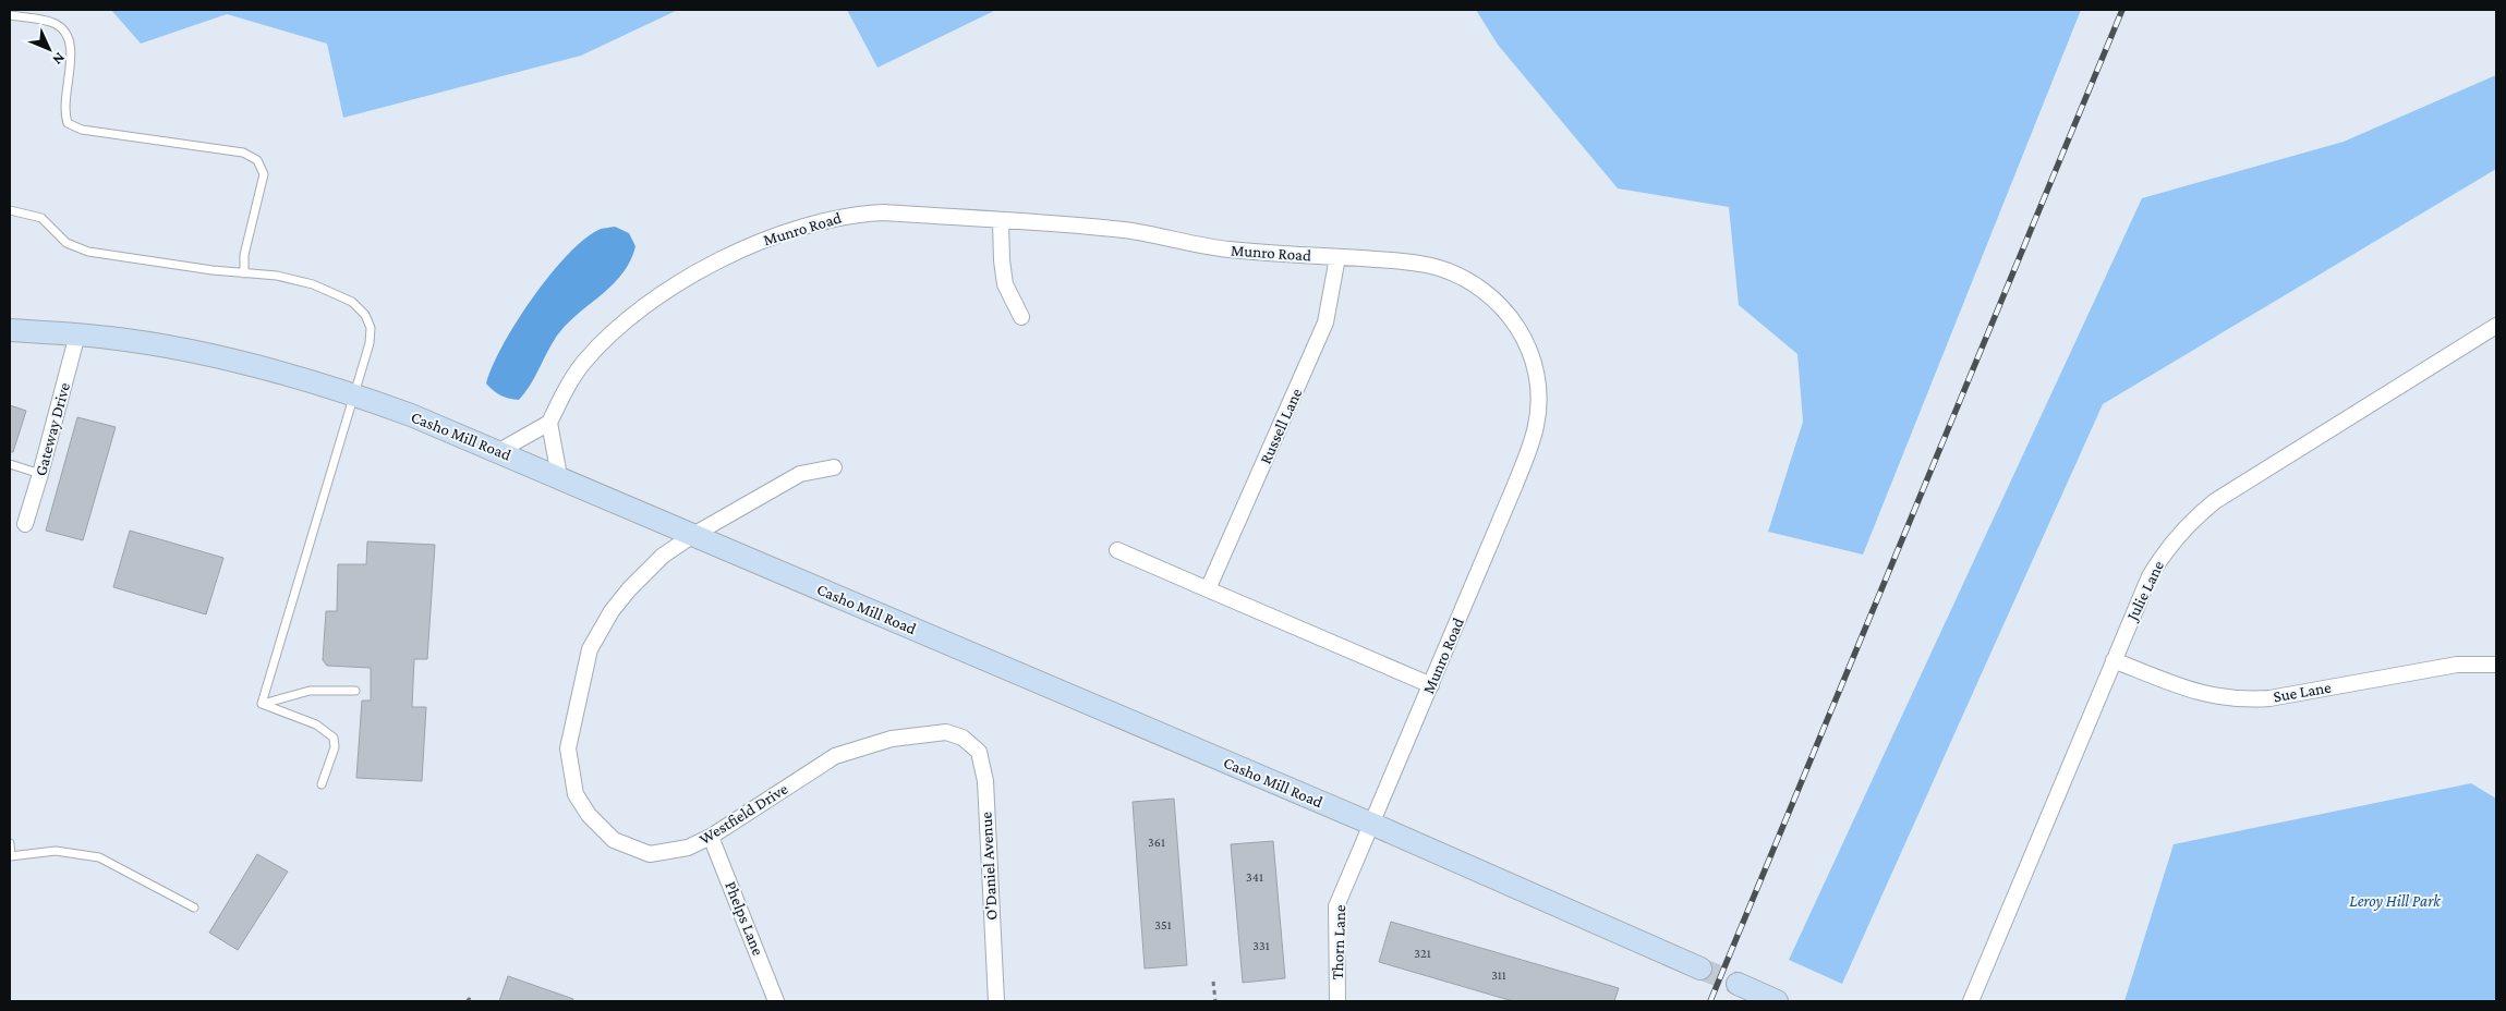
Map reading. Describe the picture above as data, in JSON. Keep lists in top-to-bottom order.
{
  "streets": {
    "street": [
      "Munro Road",
      "Russell Lane",
      "Gateway Drive",
      "Casho Mill Road",
      "Julie Lane",
      "Sue Lane",
      "Westfield Drive",
      "O'Daniel Avenue",
      "Phelps Lane",
      "Thorn Lane"
    ]
  },
  "crossings": [
    ["Munro Road", "Russell Lane"],
    ["Munro Road", "Casho Mill Road"],
    ["Munro Road", "Thorn Lane"],
    ["Gateway Drive", "Casho Mill Road"],
    ["Casho Mill Road", "Westfield Drive"],
    ["Casho Mill Road", "Thorn Lane"],
    ["Julie Lane", "Sue Lane"],
    ["Westfield Drive", "O'Daniel Avenue"],
    ["Westfield Drive", "Phelps Lane"]
  ],
  "parks": ["Leroy Hill Park"],
  "house_numbers": [
    "361",
    "341",
    "351",
    "331",
    "321",
    "311"
  ],
  "north": "bottom right"
}
